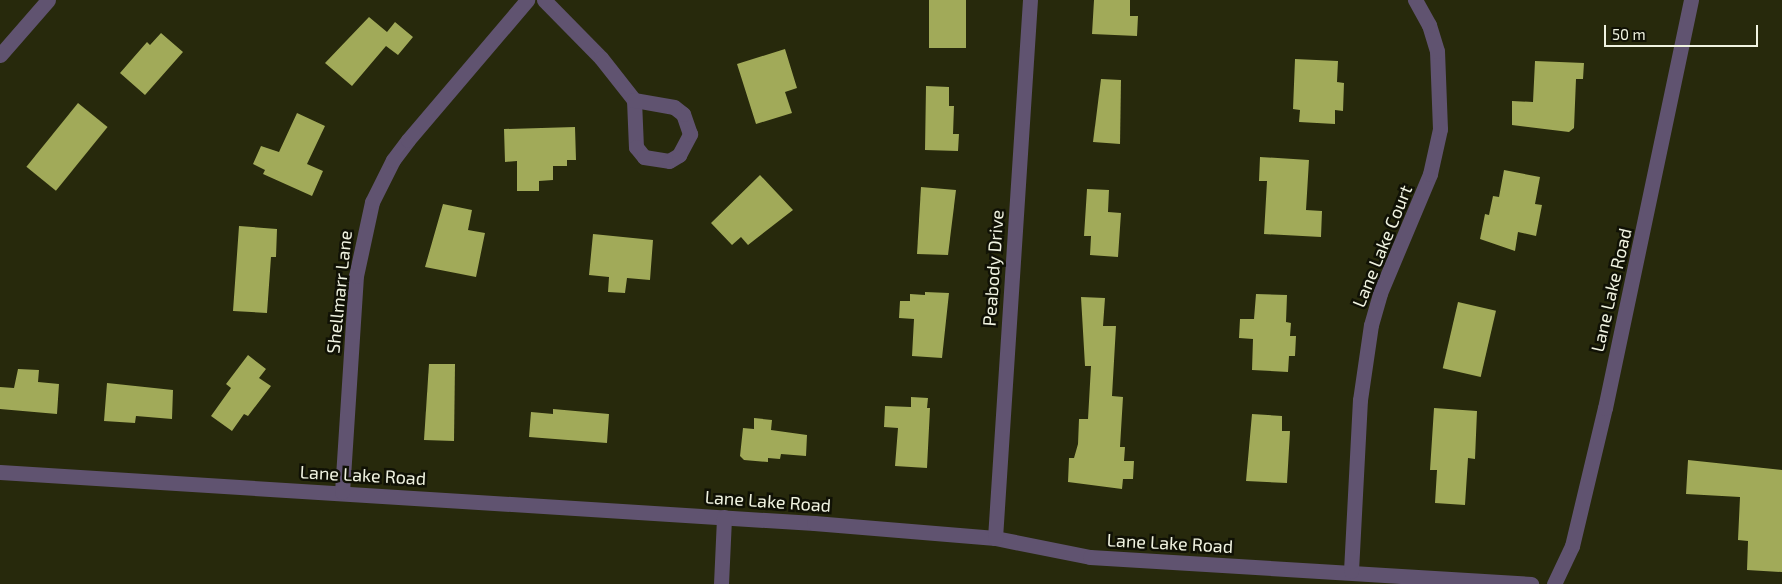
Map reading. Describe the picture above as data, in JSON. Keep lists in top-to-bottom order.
{
  "streets": {
    "street": [
      "Lane Lake Court",
      "Peabody Drive",
      "Lane Lake Road",
      "Shellmarr Lane"
    ]
  },
  "crossings": [
    ["Lane Lake Court", "Lane Lake Road"],
    ["Peabody Drive", "Lane Lake Road"],
    ["Lane Lake Road", "Shellmarr Lane"]
  ],
  "scale_bar": "50 m"
}
